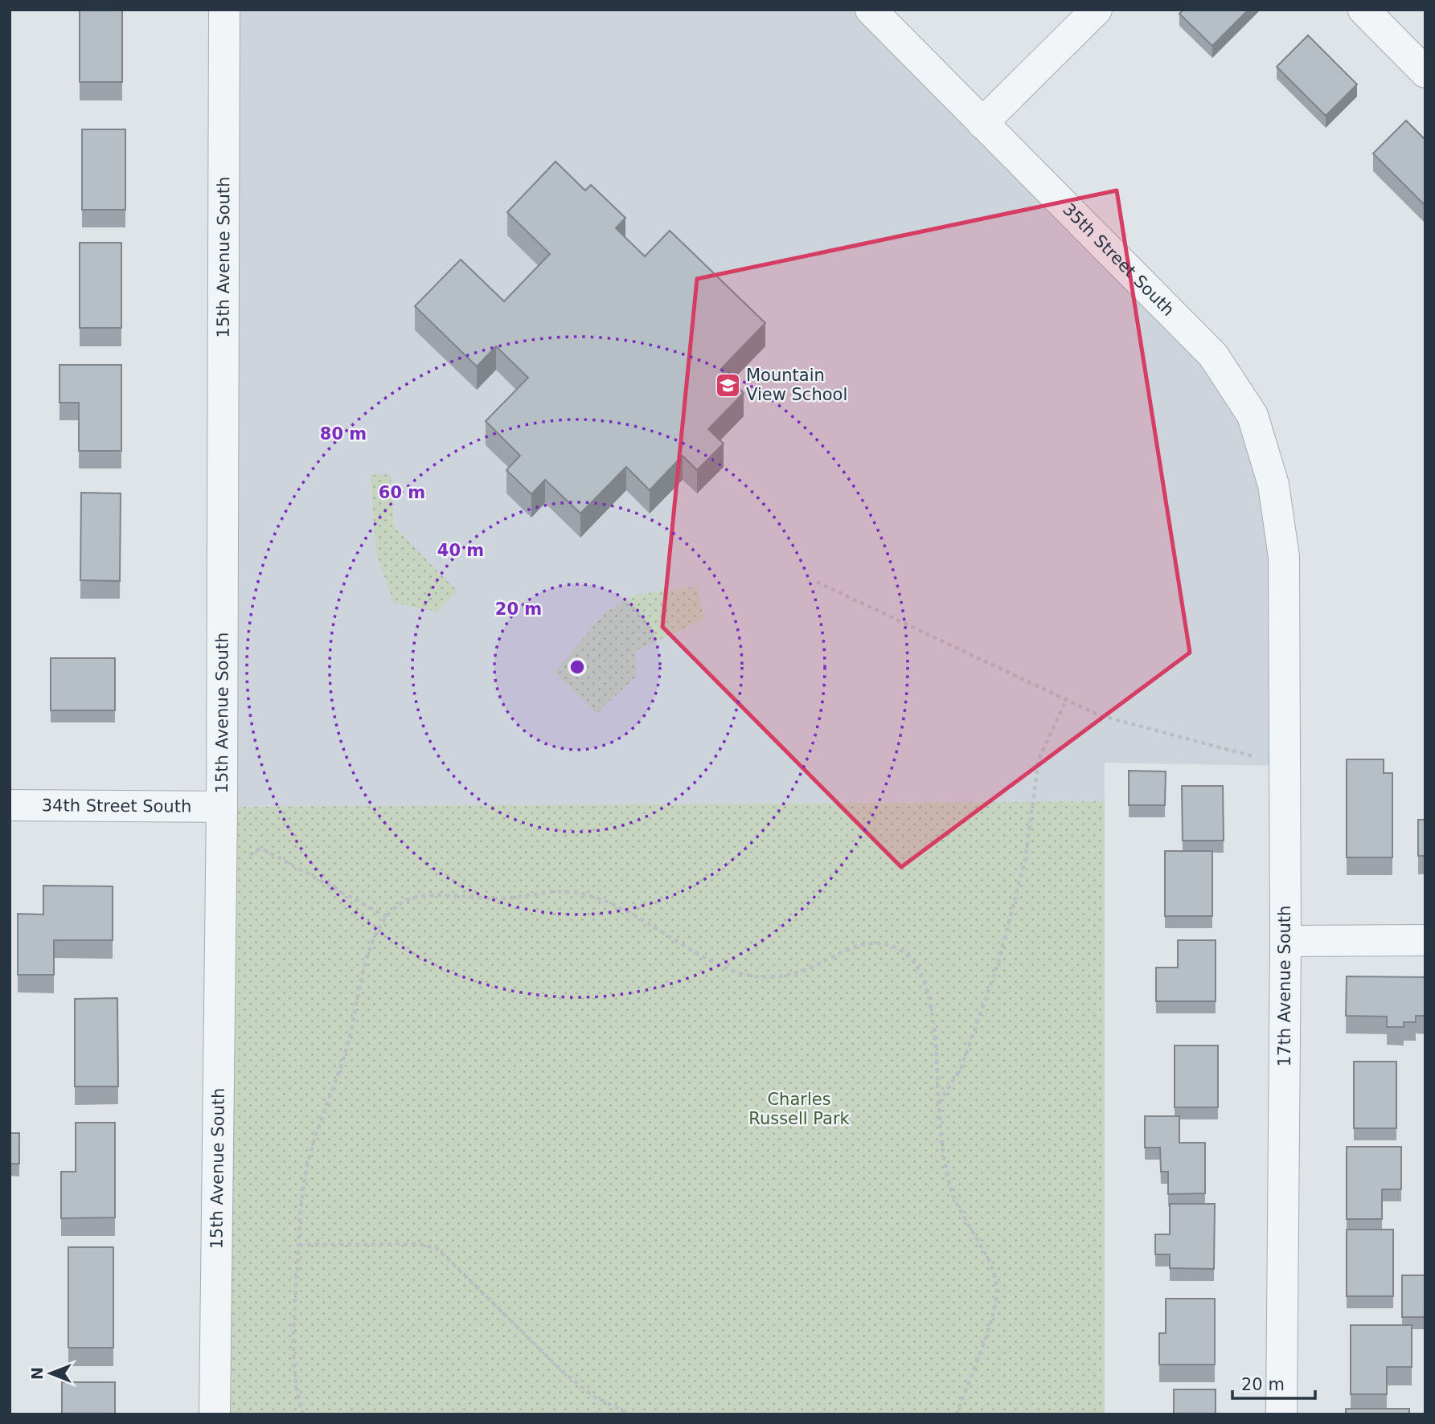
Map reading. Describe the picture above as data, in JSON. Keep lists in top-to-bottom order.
{
  "streets": {
    "street": [
      "15th Avenue South",
      "35th Street South",
      "34th Street South",
      "17th Avenue South"
    ]
  },
  "crossings": [
    ["15th Avenue South", "34th Street South"],
    ["35th Street South", "17th Avenue South"]
  ],
  "parks": ["Charles Russell Park"],
  "places": {
    "school or university": ["Mountain View School"]
  },
  "scale_bar": "20 m",
  "north": "left",
  "rings": [
    "80 m",
    "60 m",
    "40 m",
    "20 m"
  ]
}
